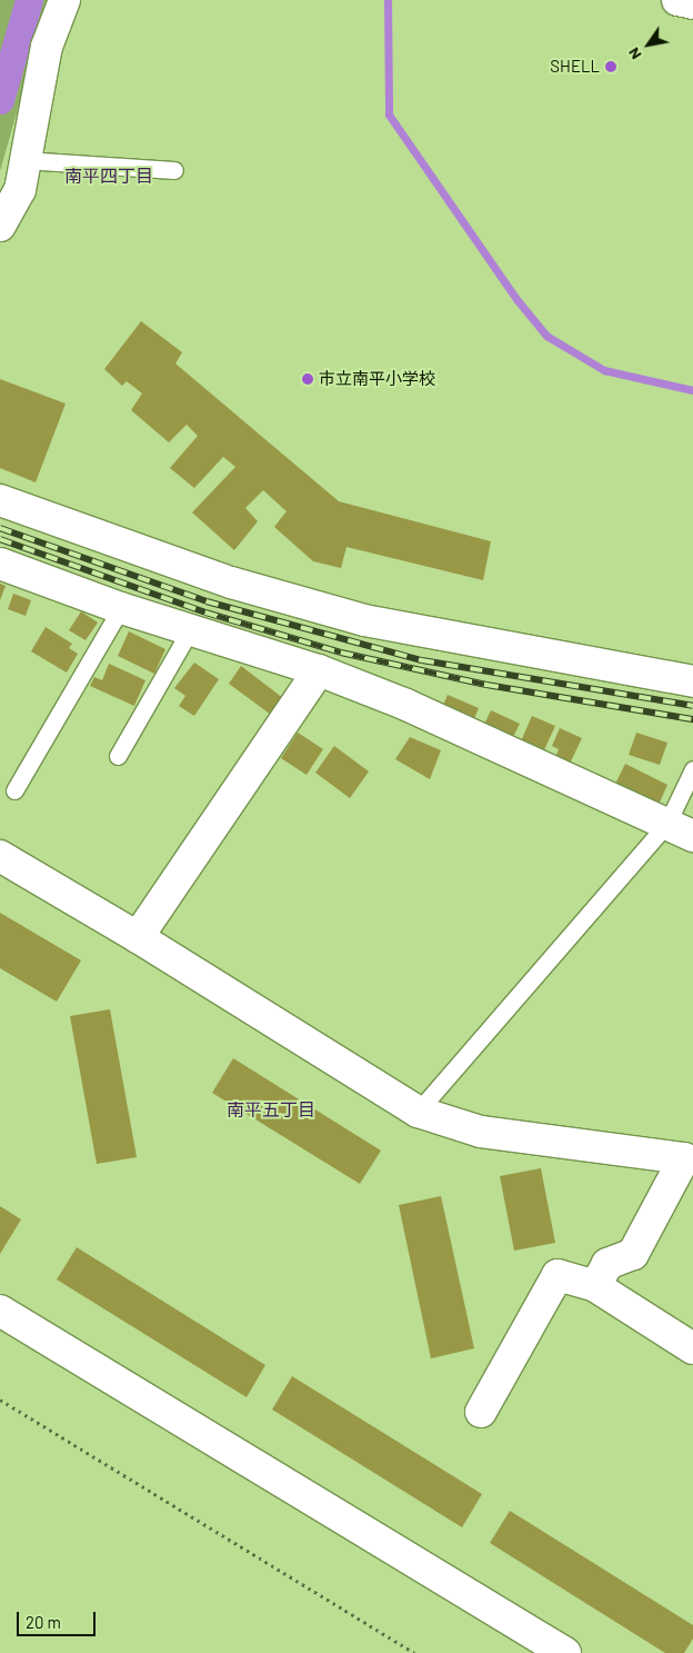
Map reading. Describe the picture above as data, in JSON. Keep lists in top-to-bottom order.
{
  "districts": ["南平四丁目", "南平五丁目"],
  "places": ["SHELL", "市立南平小学校"],
  "scale_bar": "20 m",
  "north": "bottom left"
}
